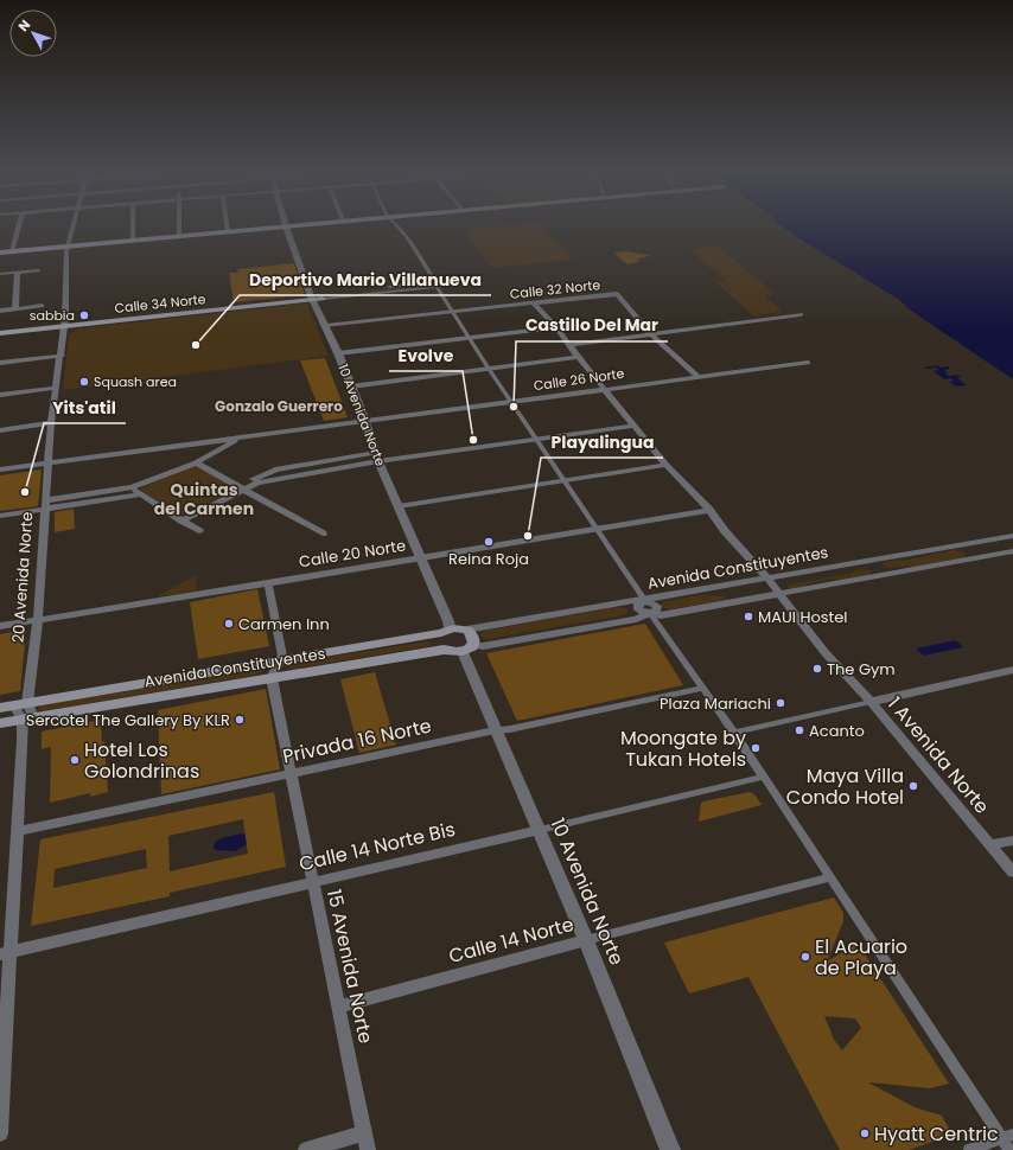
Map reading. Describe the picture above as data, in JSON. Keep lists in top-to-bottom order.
{
  "streets": {
    "main road": ["Calle 34 Norte", "Avenida Constituyentes"],
    "street": [
      "Calle 32 Norte",
      "Calle 26 Norte",
      "10 Avenida Norte",
      "Calle 20 Norte",
      "20 Avenida Norte",
      "Privada 16 Norte",
      "1 Avenida Norte",
      "Calle 14 Norte Bis",
      "Calle 14 Norte",
      "15 Avenida Norte"
    ]
  },
  "crossings": [
    ["Calle 32 Norte", "10 Avenida Norte"],
    ["Calle 34 Norte", "10 Avenida Norte"],
    ["Calle 34 Norte", "20 Avenida Norte"],
    ["Calle 26 Norte", "10 Avenida Norte"],
    ["Calle 26 Norte", "20 Avenida Norte"],
    ["10 Avenida Norte", "Calle 20 Norte"],
    ["10 Avenida Norte", "Avenida Constituyentes"],
    ["10 Avenida Norte", "Privada 16 Norte"],
    ["10 Avenida Norte", "Calle 14 Norte Bis"],
    ["10 Avenida Norte", "Calle 14 Norte"],
    ["Calle 20 Norte", "20 Avenida Norte"],
    ["Avenida Constituyentes", "20 Avenida Norte"],
    ["Avenida Constituyentes", "1 Avenida Norte"],
    ["Avenida Constituyentes", "15 Avenida Norte"],
    ["Privada 16 Norte", "15 Avenida Norte"],
    ["Calle 14 Norte Bis", "15 Avenida Norte"],
    ["Calle 14 Norte", "15 Avenida Norte"]
  ],
  "districts": ["Gonzalo Guerrero", "Quintas del Carmen"],
  "places": [
    "sabbia",
    "Deportivo Mario Villanueva",
    "Squash area",
    "Castillo Del Mar",
    "Evolve",
    "Yits'atil",
    "Playalingua",
    "Reina Roja",
    "MAUI Hostel",
    "Carmen Inn",
    "The Gym",
    "Plaza Mariachi",
    "Sercotel The Gallery By KLR",
    "Acanto",
    "Moongate by Tukan Hotels",
    "Hotel Los Golondrinas",
    "Maya Villa Condo Hotel",
    "El Acuario de Playa",
    "Hyatt Centric"
  ],
  "north": "top left"
}
